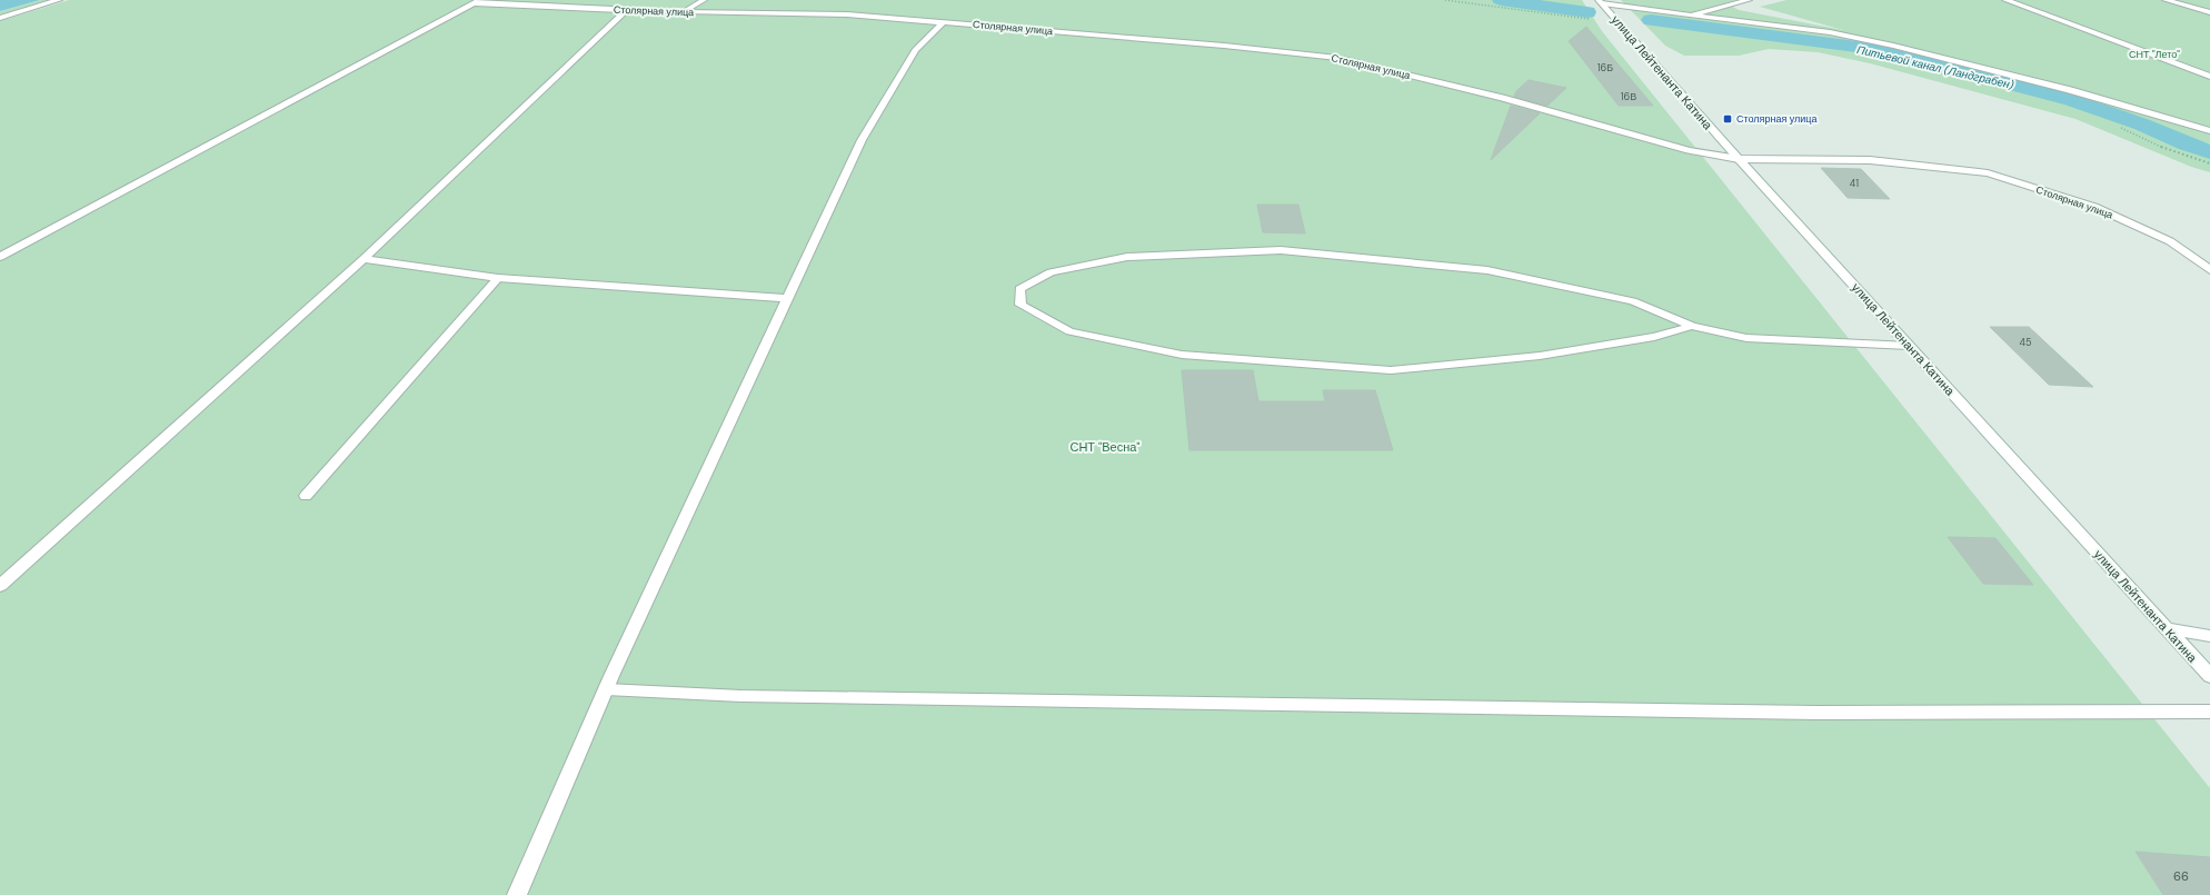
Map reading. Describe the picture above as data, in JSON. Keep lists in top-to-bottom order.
{
  "streets": {
    "street": ["Столярная улица", "улица Лейтенанта Катина"]
  },
  "crossings": [
    ["Столярная улица", "улица Лейтенанта Катина"]
  ],
  "water": ["Питьевой канал (Ландграбен)"],
  "parks": ["СНТ \"Лето\"", "СНТ \"Весна\""],
  "places": {
    "transit": ["Столярная улица"]
  },
  "house_numbers": [
    "16Б",
    "16В",
    "41",
    "45",
    "66"
  ]
}
